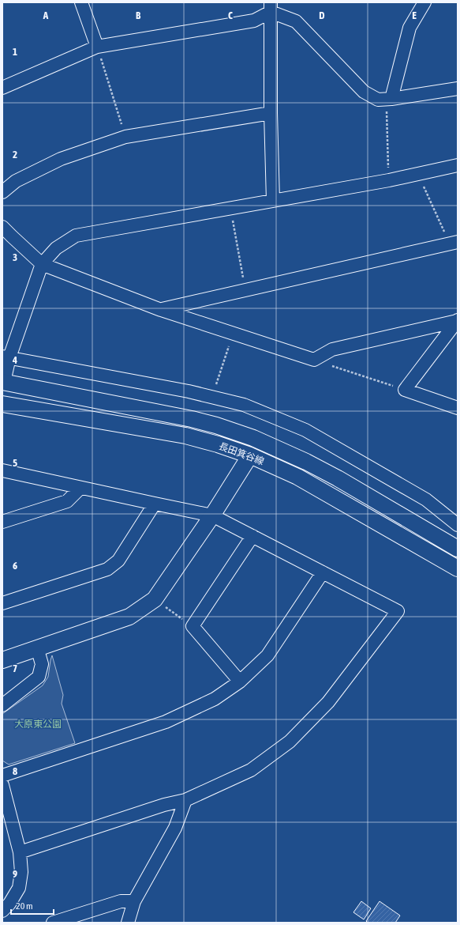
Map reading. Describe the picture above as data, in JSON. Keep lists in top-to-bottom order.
{
  "streets": {
    "street": ["長田箕谷線"]
  },
  "parks": ["大原東公園"],
  "scale_bar": "20 m",
  "grid": {
    "columns": [
      "A",
      "B",
      "C",
      "D",
      "E"
    ],
    "rows": [
      "1",
      "2",
      "3",
      "4",
      "5",
      "6",
      "7",
      "8",
      "9"
    ]
  }
}
